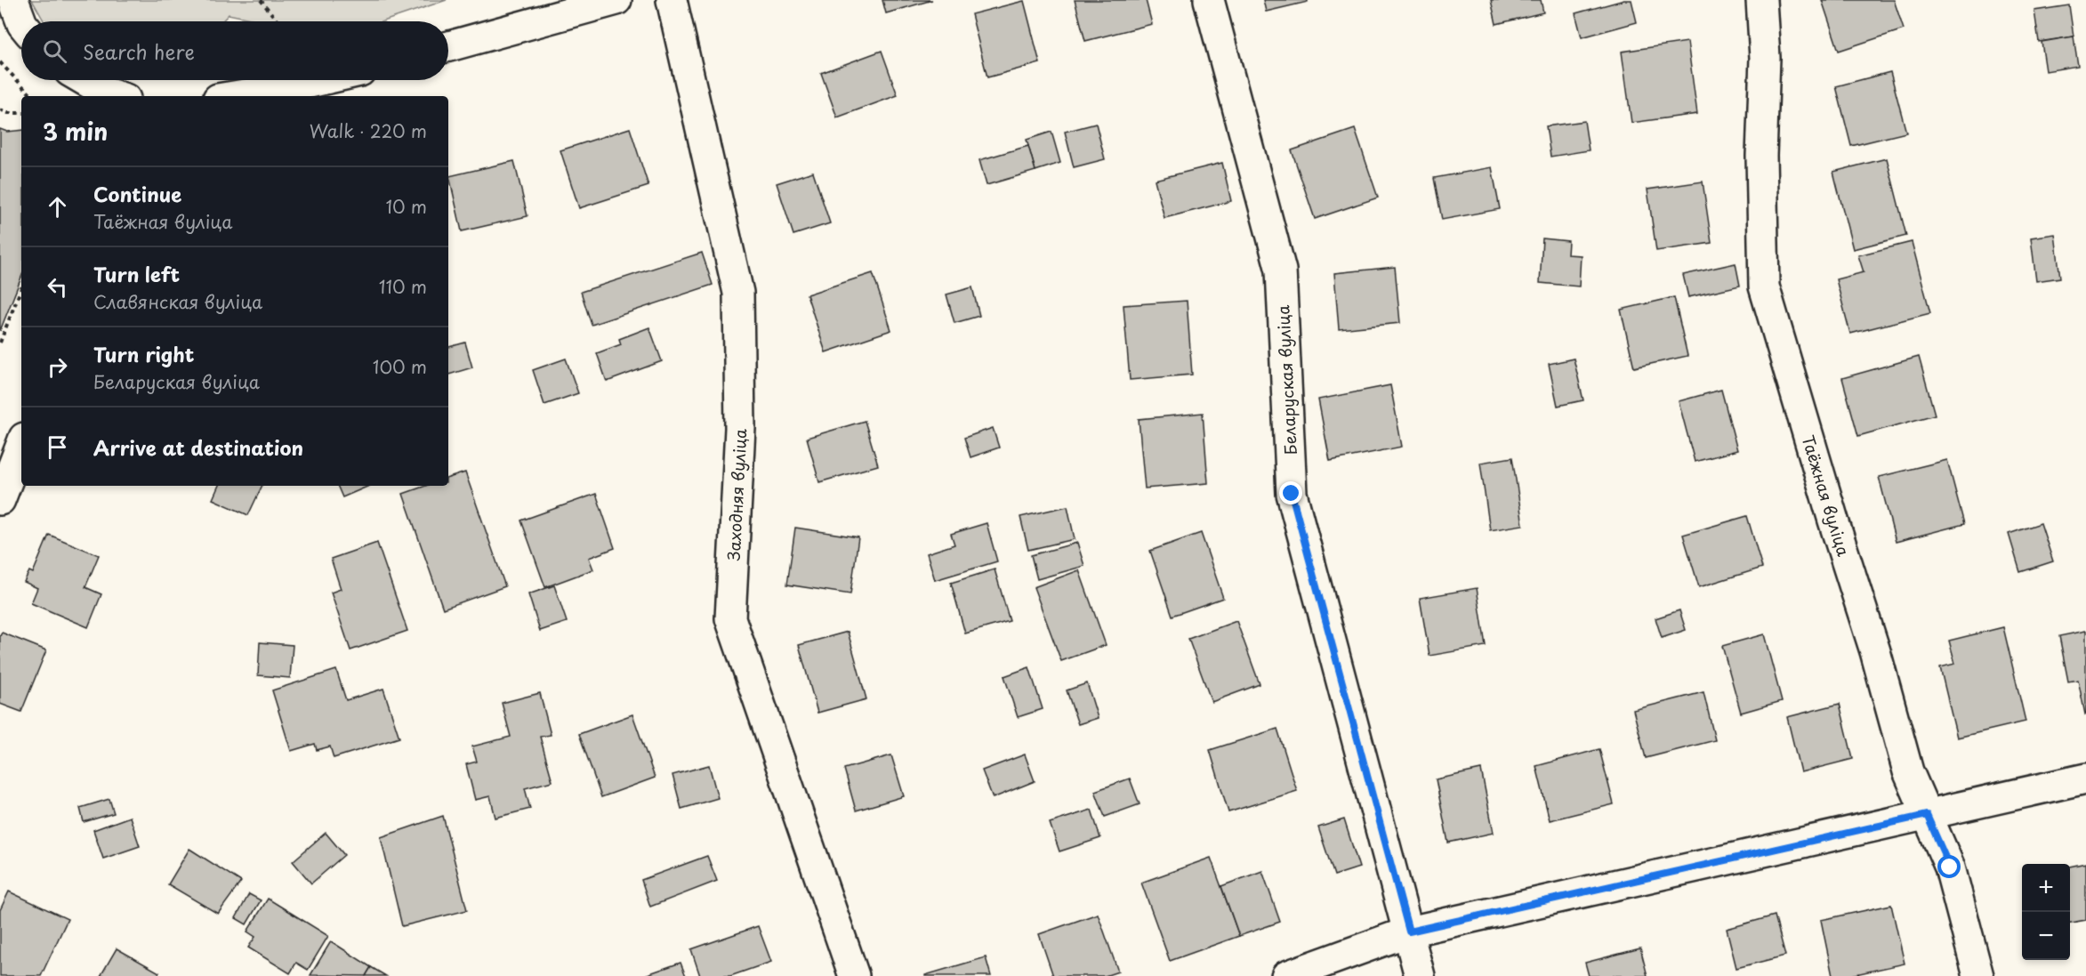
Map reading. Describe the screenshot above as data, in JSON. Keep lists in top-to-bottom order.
{
  "streets": {
    "street": ["Беларуская вуліца", "Заходняя вуліца", "Таёжная вуліца"]
  },
  "page": {
    "search": "Search here",
    "heading": ["3 min", "Walk · 220 m"],
    "list": [
      ["Continue", "Таёжная вуліца", "10 m"],
      ["Turn left", "Славянская вуліца", "110 m"],
      ["Turn right", "Беларуская вуліца", "100 m"],
      "Arrive at destination"
    ],
    "map_buttons": ["+", "−"]
  }
}
